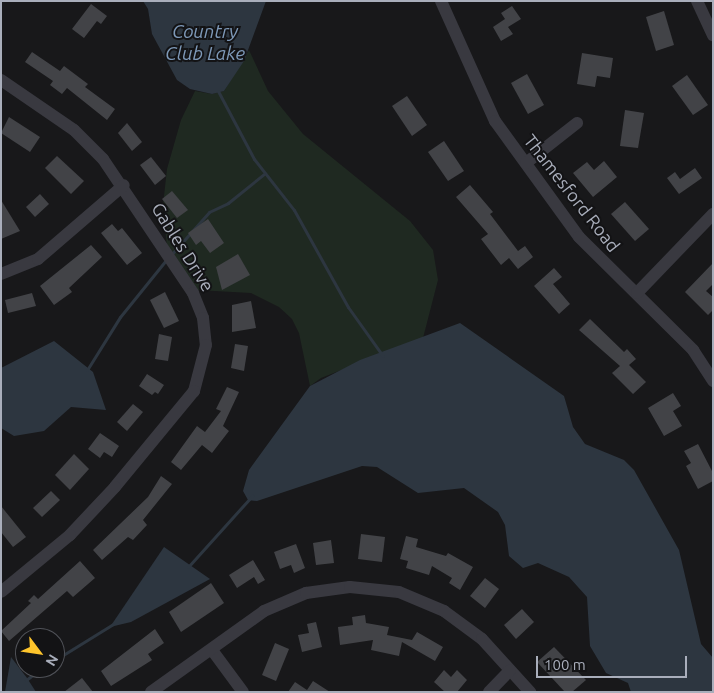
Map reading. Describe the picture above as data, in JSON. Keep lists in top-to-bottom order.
{
  "streets": {
    "street": ["Thamesford Road", "Gables Drive"]
  },
  "water": ["Country Club Lake"],
  "scale_bar": "100 m",
  "north": "bottom right"
}
